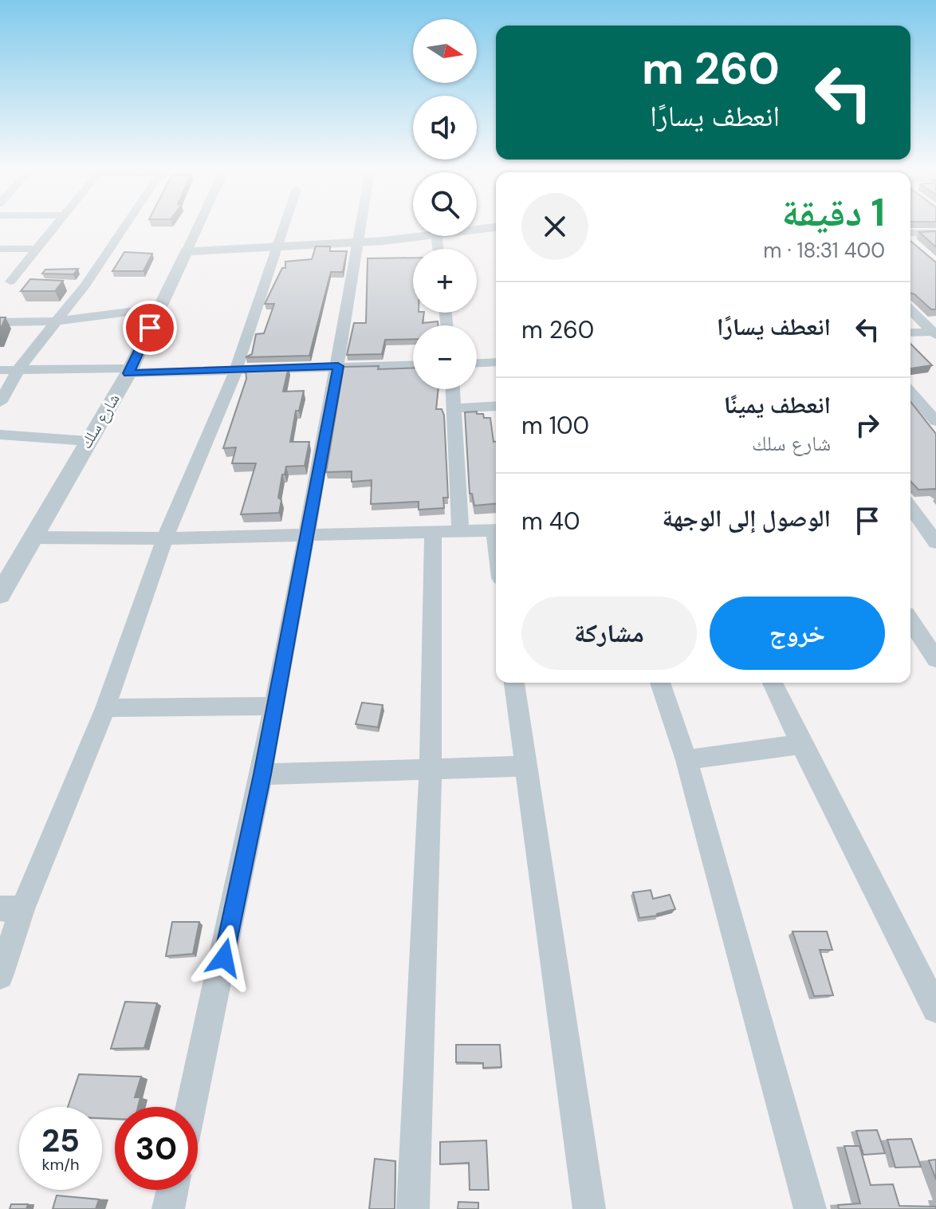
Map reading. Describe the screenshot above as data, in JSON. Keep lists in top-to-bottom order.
{
  "streets": {
    "street": ["شارع سلك"]
  },
  "north": "right",
  "page": {
    "map_buttons": ["+", "−"],
    "turn": ["260 m", "انعطف يسارًا"],
    "heading": ["1 دقيقة", "400 m · 18:31"],
    "list": [
      {
        "name": "انعطف يسارًا",
        "value": "260 m"
      },
      {
        "name": "انعطف يمينًا",
        "note": "شارع سلك",
        "value": "100 m"
      },
      {
        "name": "الوصول إلى الوجهة",
        "value": "40 m"
      }
    ],
    "buttons": ["خروج", "مشاركة"],
    "speed": "25 km/h",
    "limit": "30"
  }
}
